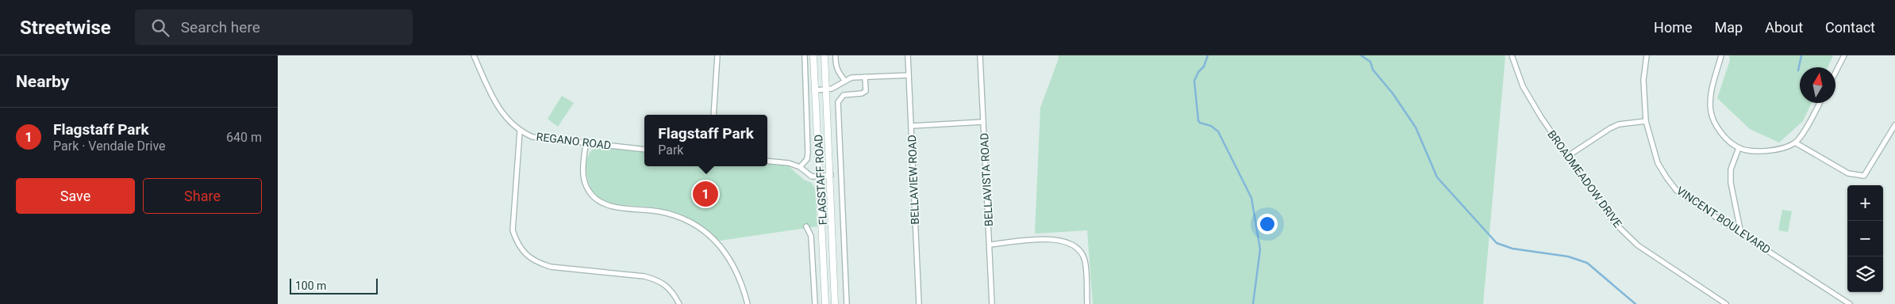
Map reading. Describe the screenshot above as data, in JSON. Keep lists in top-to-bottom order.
{
  "streets": {
    "main road": ["FLAGSTAFF ROAD"],
    "street": [
      "REGANO ROAD",
      "BROADMEADOW DRIVE",
      "BELLAVIEW ROAD",
      "BELLAVISTA ROAD",
      "VINCENT BOULEVARD"
    ]
  },
  "scale_bar": "100 m",
  "north": "top",
  "page": {
    "header": "Streetwise",
    "search": "Search here",
    "nav": [
      "Home",
      "Map",
      "About",
      "Contact"
    ],
    "heading": "Nearby",
    "list": [
      {
        "mark": "1",
        "name": "Flagstaff Park",
        "note": "Park · Vendale Drive",
        "value": "640 m"
      }
    ],
    "popup": ["Flagstaff Park", "Park"],
    "buttons": ["Save", "Share"],
    "pins": "1",
    "map_buttons": ["+", "−"],
    "scale": "100 m"
  }
}
